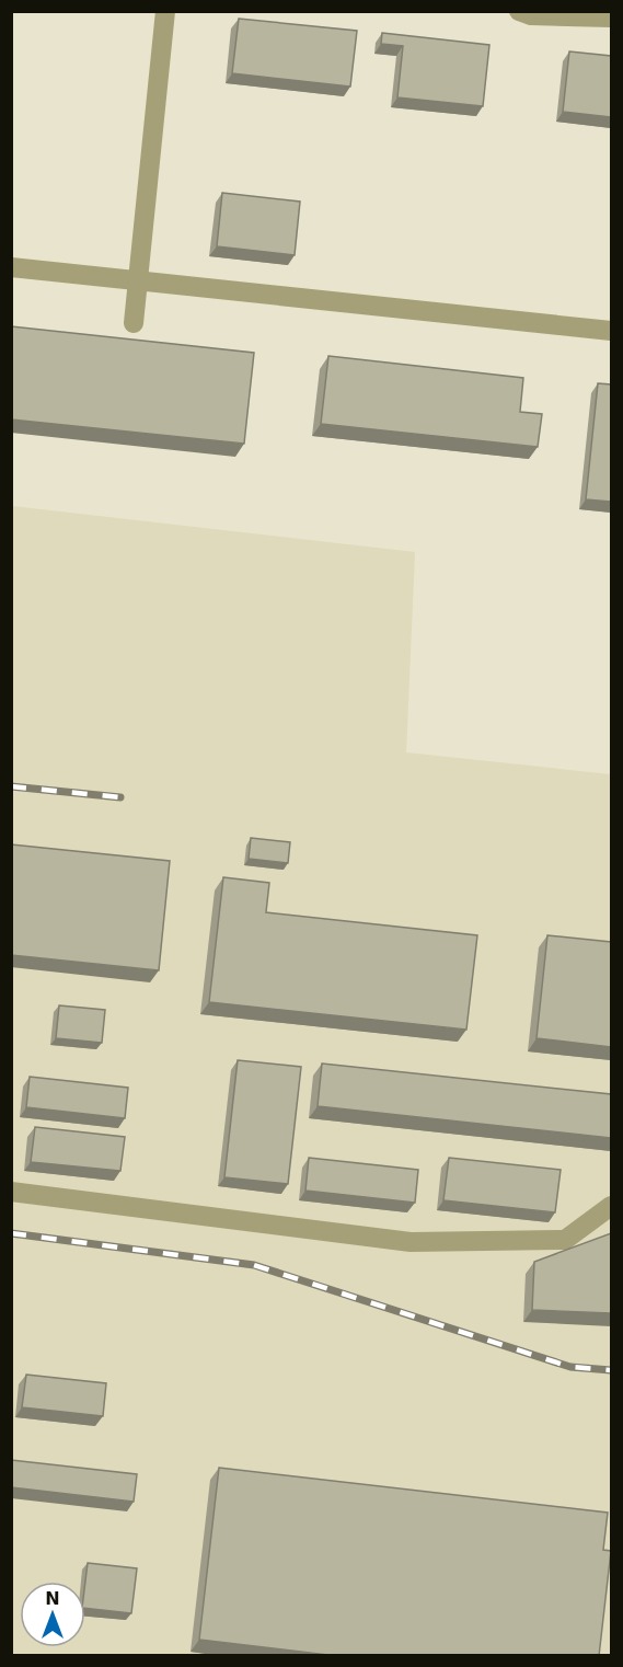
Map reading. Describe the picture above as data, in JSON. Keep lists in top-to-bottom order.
{
  "north": "top"
}
